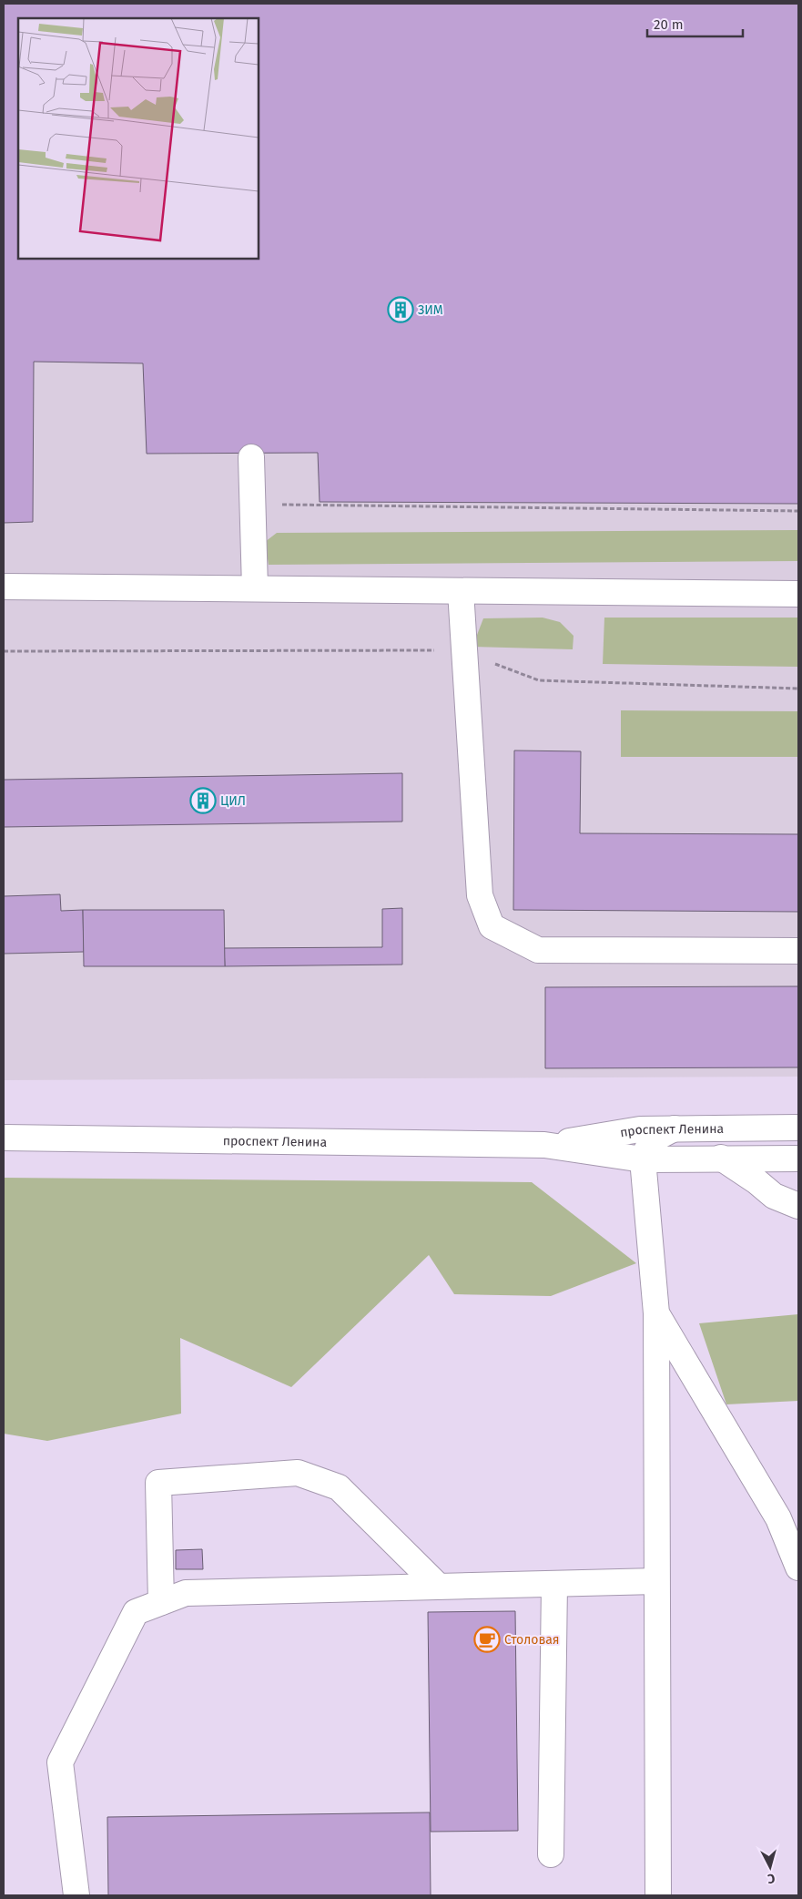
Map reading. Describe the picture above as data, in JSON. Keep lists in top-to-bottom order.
{
  "streets": {
    "street": ["проспект Ленина"]
  },
  "places": {
    "building": ["ЗИМ", "ЦИЛ"],
    "cafe": ["Столовая"]
  },
  "scale_bar": "20 m",
  "north": "bottom"
}
